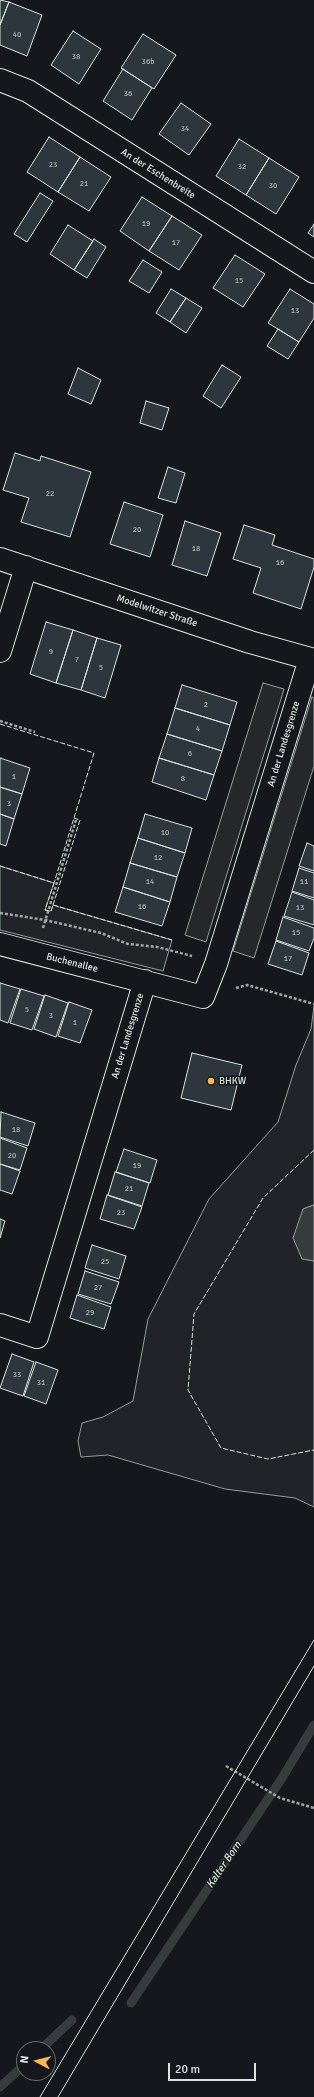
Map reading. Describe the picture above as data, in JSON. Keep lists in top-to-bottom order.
{
  "streets": {
    "street": [
      "An der Eschenbreite",
      "Modelwitzer Straße",
      "An der Landesgrenze",
      "Buchenallee"
    ]
  },
  "crossings": [
    ["Modelwitzer Straße", "An der Landesgrenze"],
    ["An der Landesgrenze", "Buchenallee"]
  ],
  "water": ["Kalter Born"],
  "places": ["BHKW"],
  "house_numbers": [
    "40",
    "38",
    "36b",
    "36",
    "34",
    "23",
    "32",
    "21",
    "30",
    "19",
    "17",
    "15",
    "13",
    "22",
    "20",
    "18",
    "16",
    "9",
    "7",
    "5",
    "2",
    "4",
    "6",
    "1",
    "8",
    "3",
    "10",
    "12",
    "14",
    "11",
    "16",
    "13",
    "15",
    "17",
    "5",
    "3",
    "1",
    "18",
    "20",
    "19",
    "21",
    "23",
    "25",
    "27",
    "29",
    "33",
    "31"
  ],
  "scale_bar": "20 m",
  "north": "left"
}
